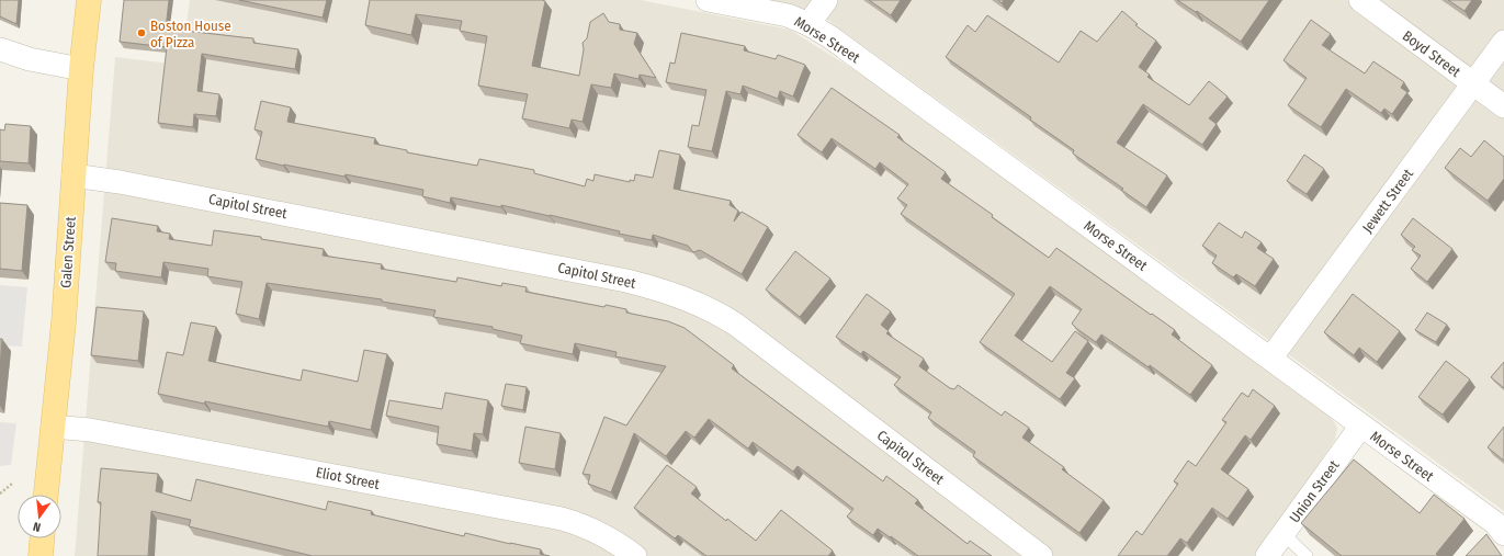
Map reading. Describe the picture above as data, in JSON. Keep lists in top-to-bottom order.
{
  "streets": {
    "main road": ["Galen Street"],
    "street": [
      "Morse Street",
      "Boyd Street",
      "Jewett Street",
      "Capitol Street",
      "Eliot Street",
      "Union Street"
    ]
  },
  "crossings": [
    ["Morse Street", "Jewett Street"],
    ["Morse Street", "Union Street"],
    ["Boyd Street", "Jewett Street"],
    ["Capitol Street", "Galen Street"],
    ["Galen Street", "Eliot Street"]
  ],
  "places": ["Boston House of Pizza"],
  "north": "bottom"
}
